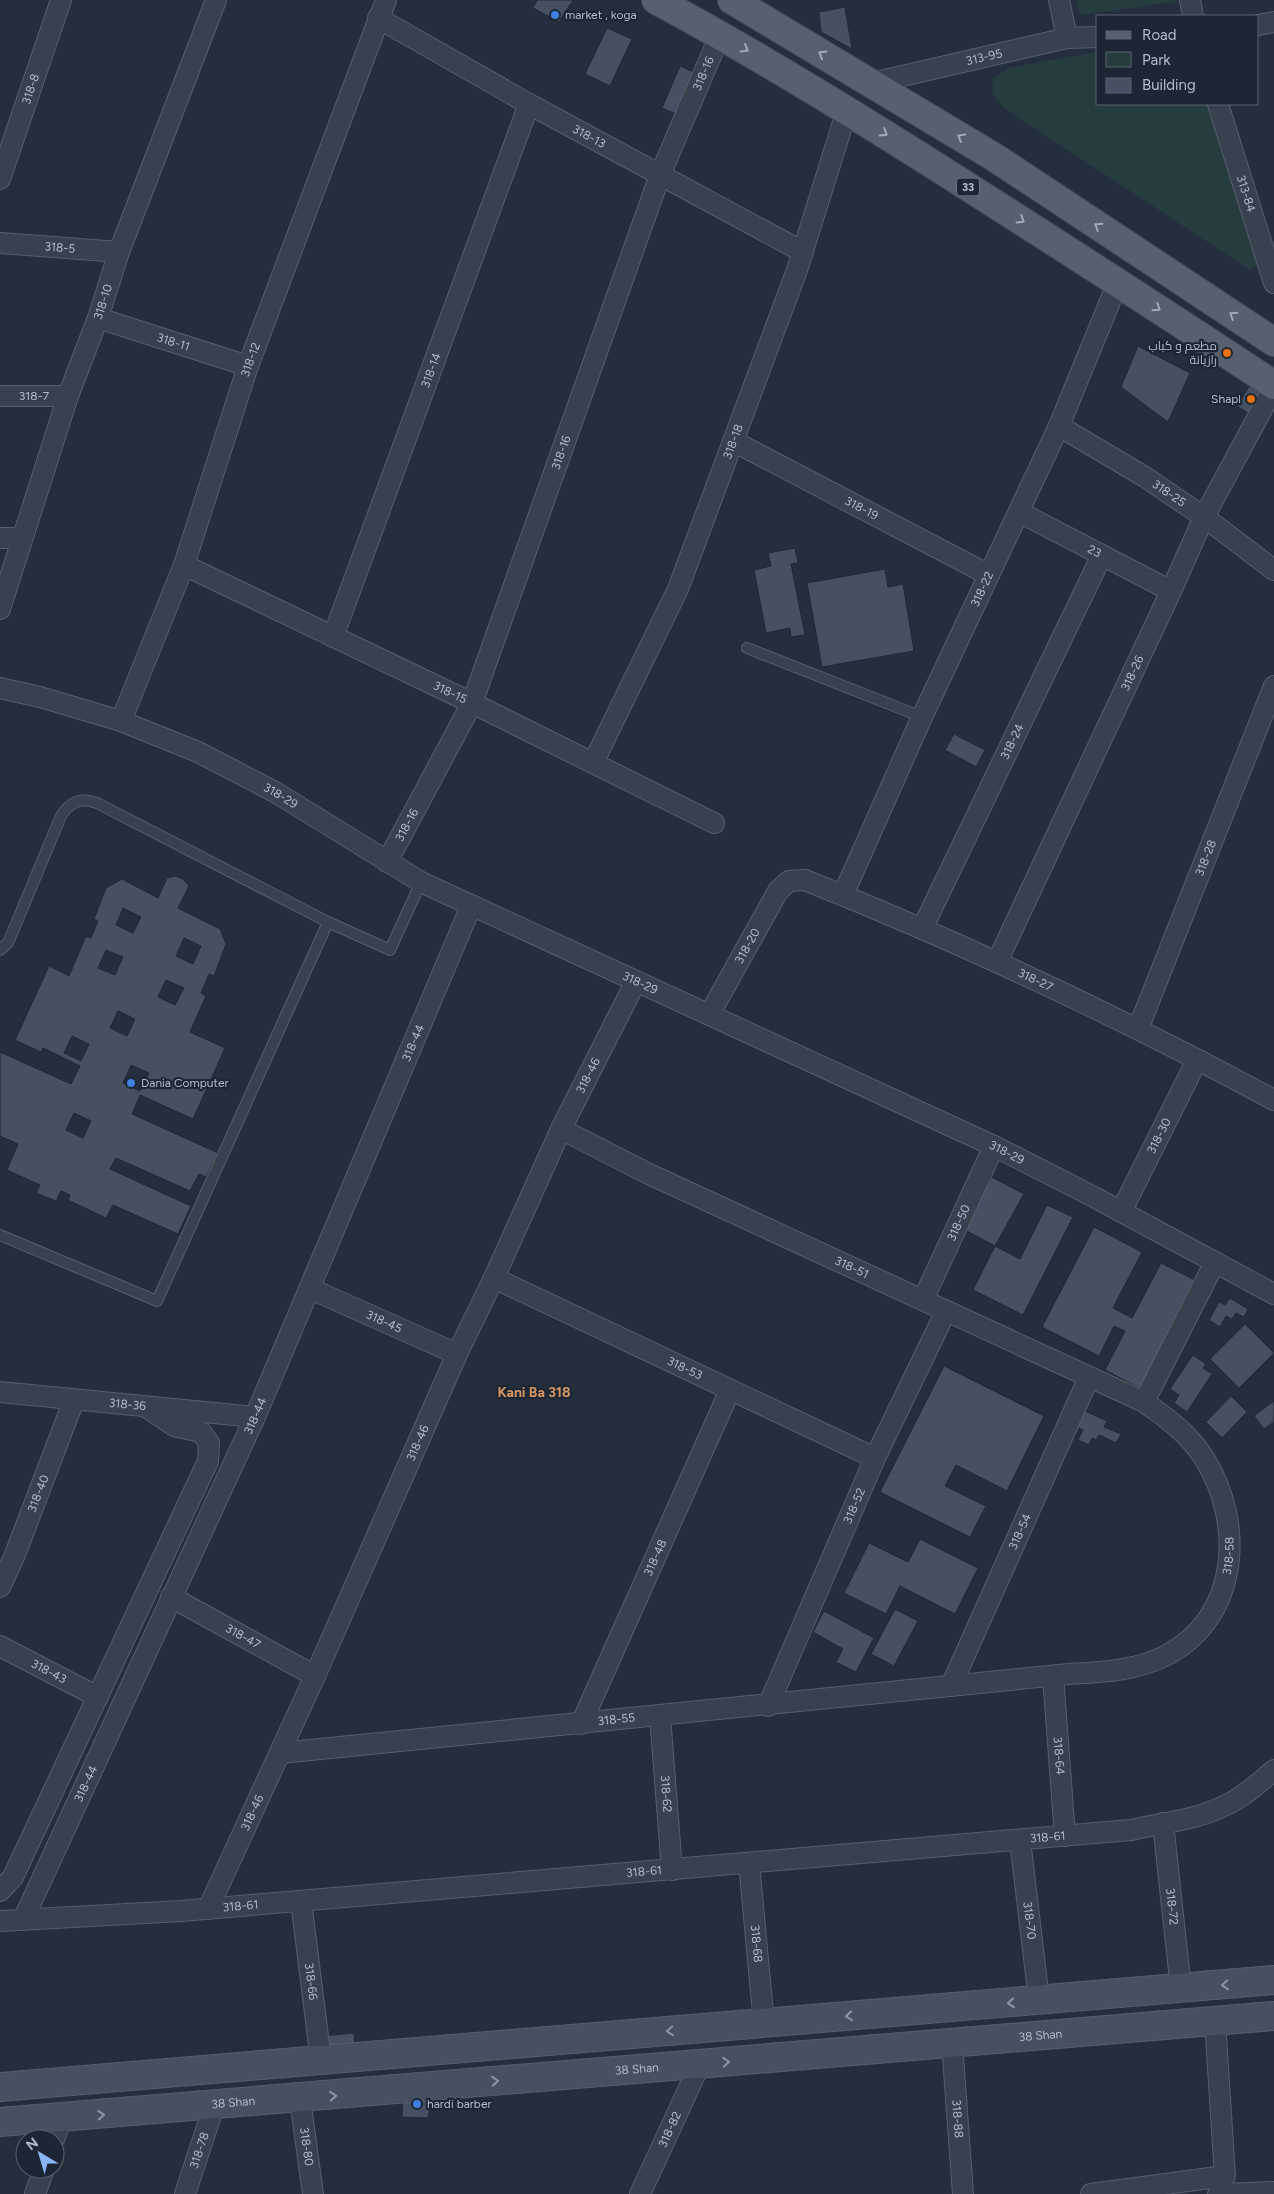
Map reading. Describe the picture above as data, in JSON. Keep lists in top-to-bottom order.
{
  "streets": {
    "main road": ["33"],
    "street": [
      "313-95",
      "318-16",
      "318-8",
      "318-13",
      "313-84",
      "318-5",
      "318-10",
      "318-11",
      "318-12",
      "318-14",
      "318-7",
      "318-18",
      "318-25",
      "318-19",
      "23",
      "318-22",
      "318-26",
      "318-15",
      "318-24",
      "318-29",
      "318-28",
      "318-20",
      "318-27",
      "318-44",
      "318-46",
      "318-30",
      "318-50",
      "318-51",
      "318-45",
      "318-53",
      "318-36",
      "318-40",
      "318-52",
      "318-54",
      "318-58",
      "318-48",
      "318-47",
      "318-43",
      "318-55",
      "318-64",
      "318-62",
      "318-61",
      "318-72",
      "318-70",
      "318-68",
      "318-66",
      "38 Shan",
      "318-88",
      "318-82",
      "318-80",
      "318-78"
    ]
  },
  "crossings": [
    ["318-16", "318-13"],
    ["318-16", "33"],
    ["318-16", "318-15"],
    ["318-16", "318-29"],
    ["318-13", "318-12"],
    ["318-13", "318-14"],
    ["318-13", "318-18"],
    ["33", "318-18"],
    ["33", "318-22"],
    ["33", "318-26"],
    ["318-5", "318-10"],
    ["318-10", "318-11"],
    ["318-10", "318-7"],
    ["318-11", "318-12"],
    ["318-12", "318-15"],
    ["318-12", "318-29"],
    ["318-14", "318-15"],
    ["318-18", "318-19"],
    ["318-18", "318-15"],
    ["318-25", "318-22"],
    ["318-25", "318-26"],
    ["318-19", "318-22"],
    ["23", "318-22"],
    ["23", "318-26"],
    ["23", "318-24"],
    ["318-22", "318-27"],
    ["318-26", "318-27"],
    ["318-24", "318-27"],
    ["318-29", "318-20"],
    ["318-29", "318-44"],
    ["318-29", "318-46"],
    ["318-29", "318-30"],
    ["318-29", "318-50"],
    ["318-28", "318-27"],
    ["318-20", "318-27"],
    ["318-27", "318-30"],
    ["318-44", "318-45"],
    ["318-44", "318-36"],
    ["318-44", "318-47"],
    ["318-44", "318-61"],
    ["318-46", "318-51"],
    ["318-46", "318-45"],
    ["318-46", "318-53"],
    ["318-46", "318-47"],
    ["318-46", "318-55"],
    ["318-46", "318-61"],
    ["318-50", "318-51"],
    ["318-51", "318-52"],
    ["318-51", "318-54"],
    ["318-51", "318-58"],
    ["318-53", "318-52"],
    ["318-53", "318-48"],
    ["318-36", "318-40"],
    ["318-52", "318-55"],
    ["318-54", "318-58"],
    ["318-54", "318-55"],
    ["318-58", "318-55"],
    ["318-58", "318-64"],
    ["318-48", "318-55"],
    ["318-55", "318-62"],
    ["318-64", "318-61"],
    ["318-62", "318-61"],
    ["318-61", "318-72"],
    ["318-61", "318-70"],
    ["318-61", "318-68"],
    ["318-61", "318-66"],
    ["38 Shan", "318-88"],
    ["38 Shan", "318-82"],
    ["38 Shan", "318-80"],
    ["38 Shan", "318-78"]
  ],
  "districts": ["Kani Ba 318"],
  "places": [
    "market , koga",
    "مطعم و كباب رازيانة",
    "Shapl",
    "Dania Computer",
    "hardi barber"
  ],
  "legend": ["Road", "Park", "Building"],
  "north": "top left"
}
